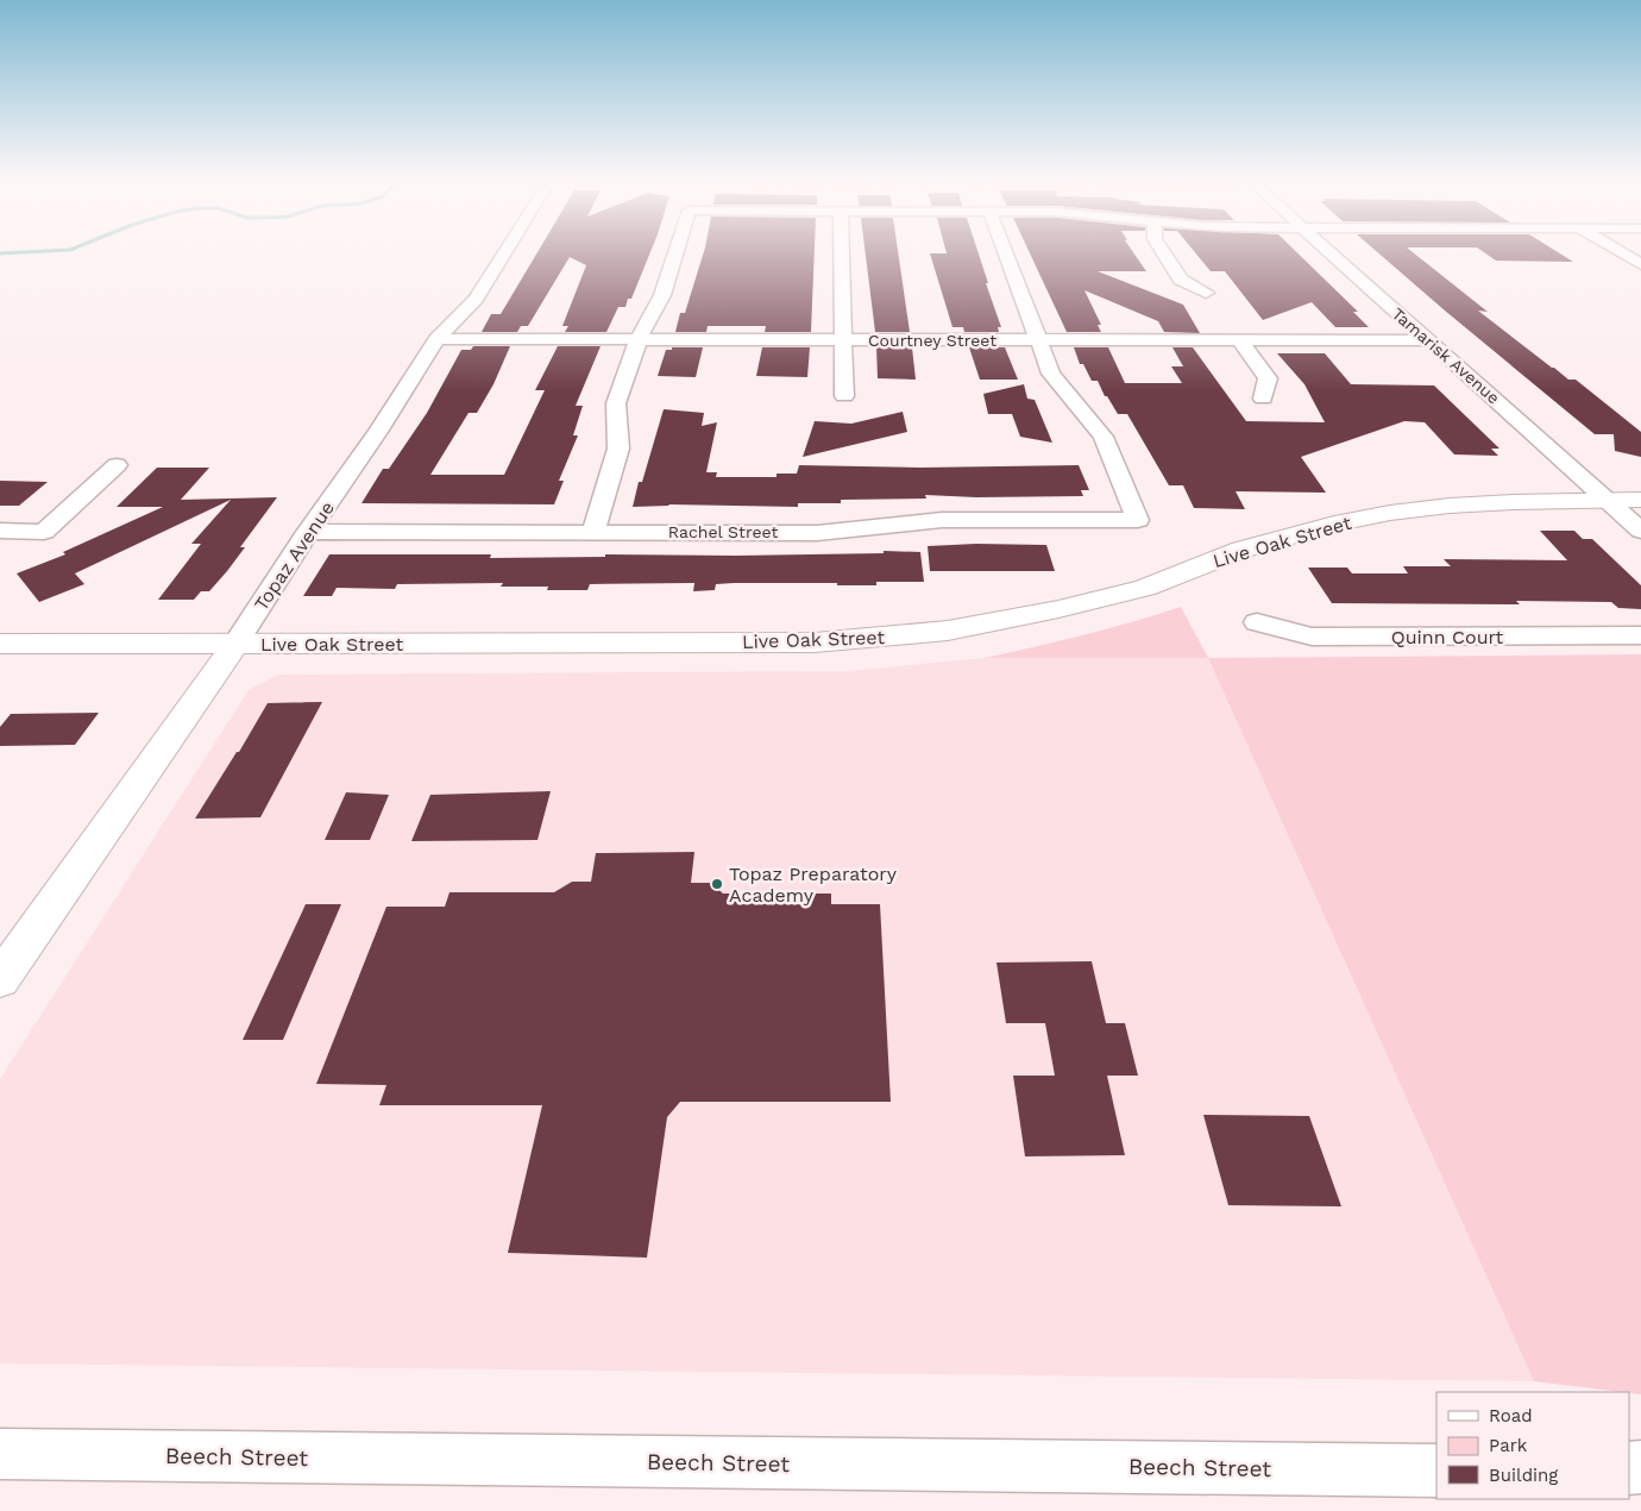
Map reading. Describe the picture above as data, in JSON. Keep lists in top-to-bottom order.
{
  "streets": {
    "street": [
      "Courtney Street",
      "Tamarisk Avenue",
      "Rachel Street",
      "Live Oak Street",
      "Topaz Avenue",
      "Quinn Court",
      "Beech Street"
    ]
  },
  "crossings": [
    ["Courtney Street", "Tamarisk Avenue"],
    ["Courtney Street", "Rachel Street"],
    ["Courtney Street", "Topaz Avenue"],
    ["Tamarisk Avenue", "Live Oak Street"],
    ["Rachel Street", "Topaz Avenue"],
    ["Live Oak Street", "Topaz Avenue"]
  ],
  "places": ["Topaz Preparatory Academy"],
  "legend": ["Road", "Park", "Building"]
}
